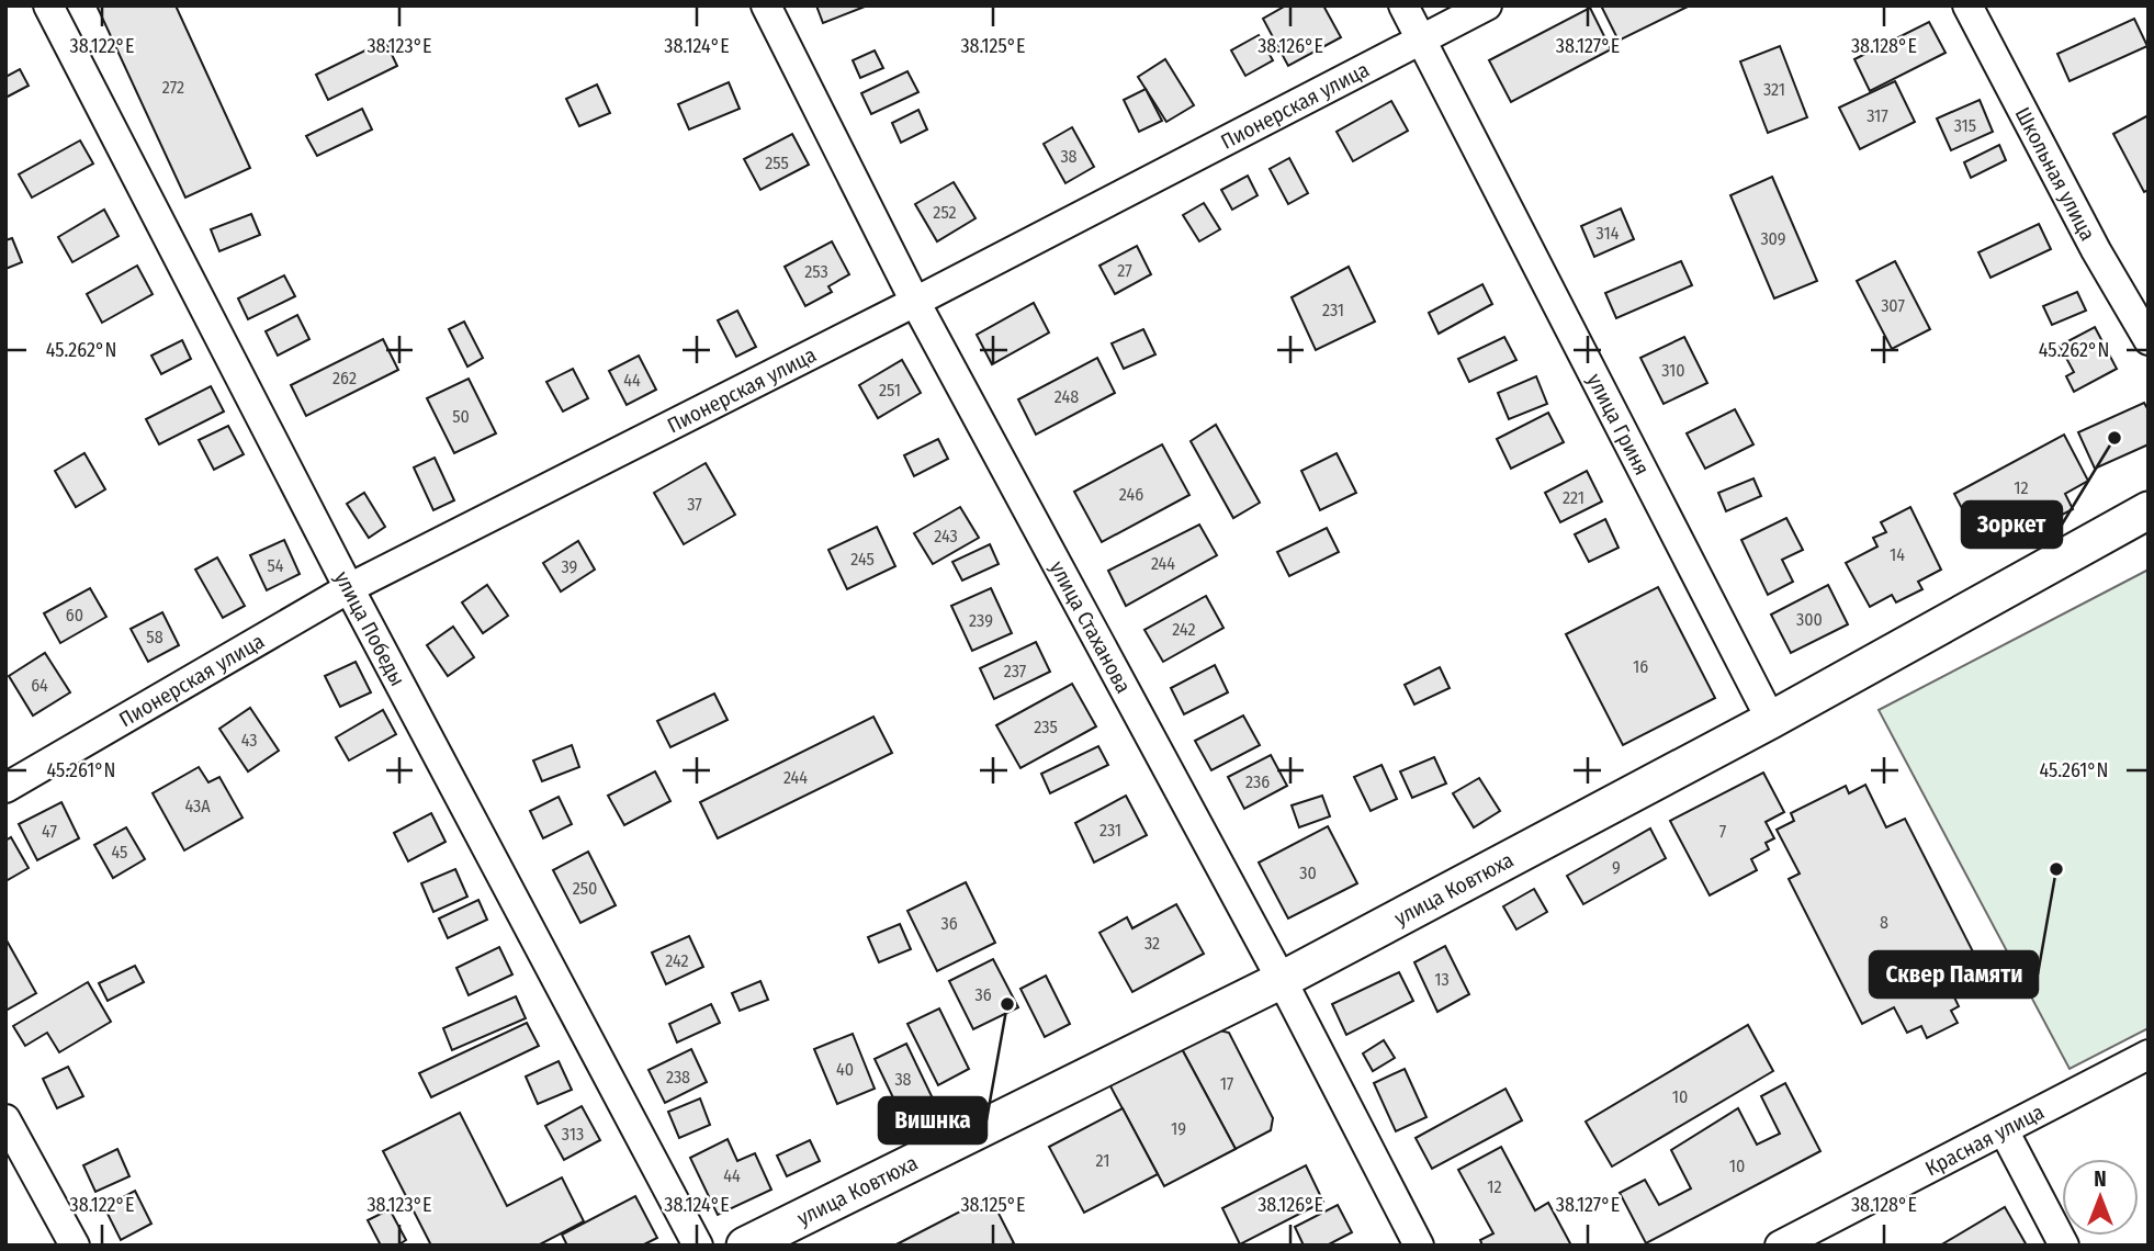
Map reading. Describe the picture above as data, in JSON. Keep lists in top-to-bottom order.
{
  "streets": {
    "main road": ["улица Ковтюха"],
    "street": [
      "Пионерская улица",
      "Школьная улица",
      "улица Гриня",
      "улица Победы",
      "улица Стаханова",
      "Красная улица"
    ]
  },
  "crossings": [
    ["Пионерская улица", "улица Гриня"],
    ["Пионерская улица", "улица Победы"],
    ["Пионерская улица", "улица Стаханова"],
    ["улица Гриня", "улица Ковтюха"],
    ["улица Стаханова", "улица Ковтюха"]
  ],
  "places": ["Зоркет", "Сквер Памяти", "Вишнка"],
  "house_numbers": [
    "272",
    "321",
    "317",
    "315",
    "38",
    "255",
    "252",
    "314",
    "309",
    "27",
    "253",
    "307",
    "231",
    "310",
    "262",
    "44",
    "251",
    "248",
    "50",
    "12",
    "246",
    "221",
    "37",
    "243",
    "14",
    "245",
    "244",
    "54",
    "39",
    "60",
    "300",
    "239",
    "242",
    "58",
    "16",
    "237",
    "64",
    "235",
    "43",
    "244",
    "236",
    "43А",
    "231",
    "47",
    "7",
    "45",
    "9",
    "30",
    "250",
    "8",
    "36",
    "32",
    "242",
    "13",
    "36",
    "40",
    "238",
    "38",
    "17",
    "10",
    "19",
    "313",
    "21",
    "10",
    "44",
    "12"
  ],
  "north": "top",
  "coordinates": [
    "38.122°E",
    "38.123°E",
    "38.124°E",
    "38.125°E",
    "38.126°E",
    "38.127°E",
    "38.128°E",
    "45.262°N",
    "45.261°N"
  ]
}
